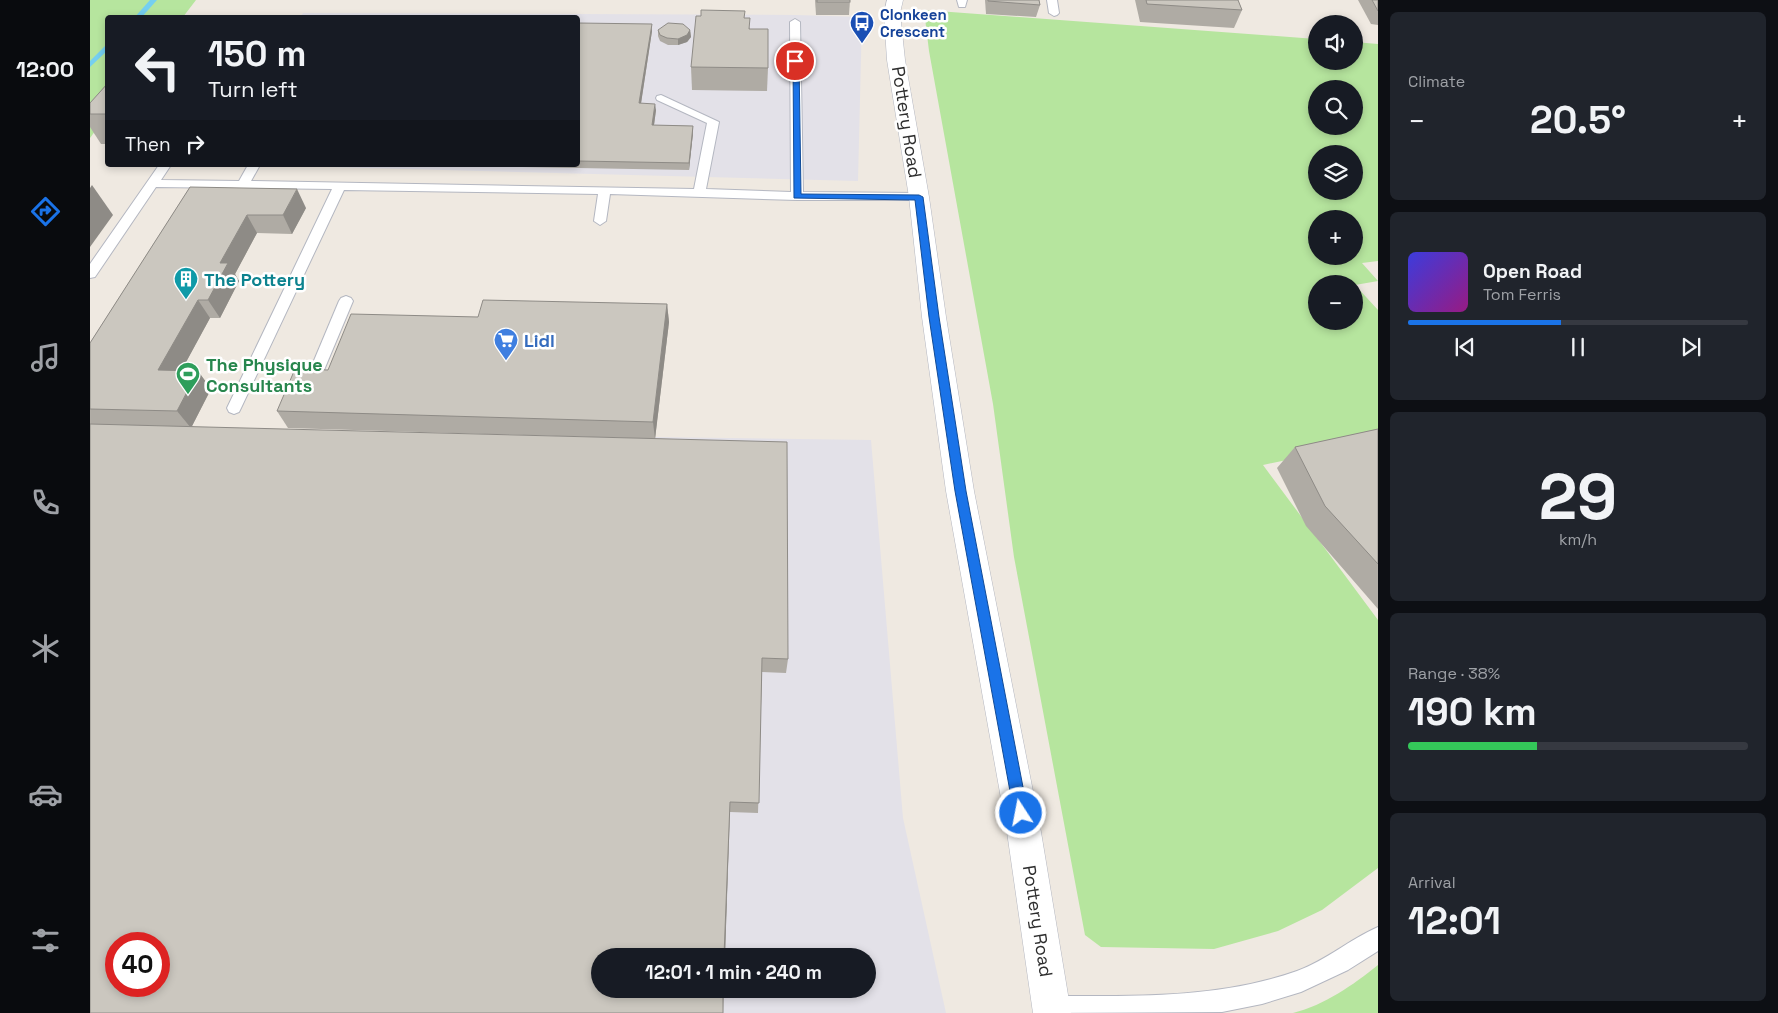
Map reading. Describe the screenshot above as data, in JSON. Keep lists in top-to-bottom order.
{
  "streets": {
    "street": ["Pottery Road"]
  },
  "places": {
    "bus stop": ["Clonkeen Crescent"],
    "building": ["The Pottery"],
    "supermarket": ["Lidl"],
    "sports": ["The Physique Consultants"]
  },
  "page": {
    "tabs": "12:00",
    "tile": [
      "Climate",
      ["29", "km/h"],
      ["Range · 38%", "190 km"],
      ["Arrival", "12:01"]
    ],
    "map_buttons": ["+", "−"],
    "turn": ["150 m", "Turn left"],
    "heat": ["−", "20.5°", "+"],
    "then": "Then",
    "song": ["Open Road", "Tom Ferris"],
    "limit": "40",
    "trip": "12:01 · 1 min · 240 m"
  }
}
